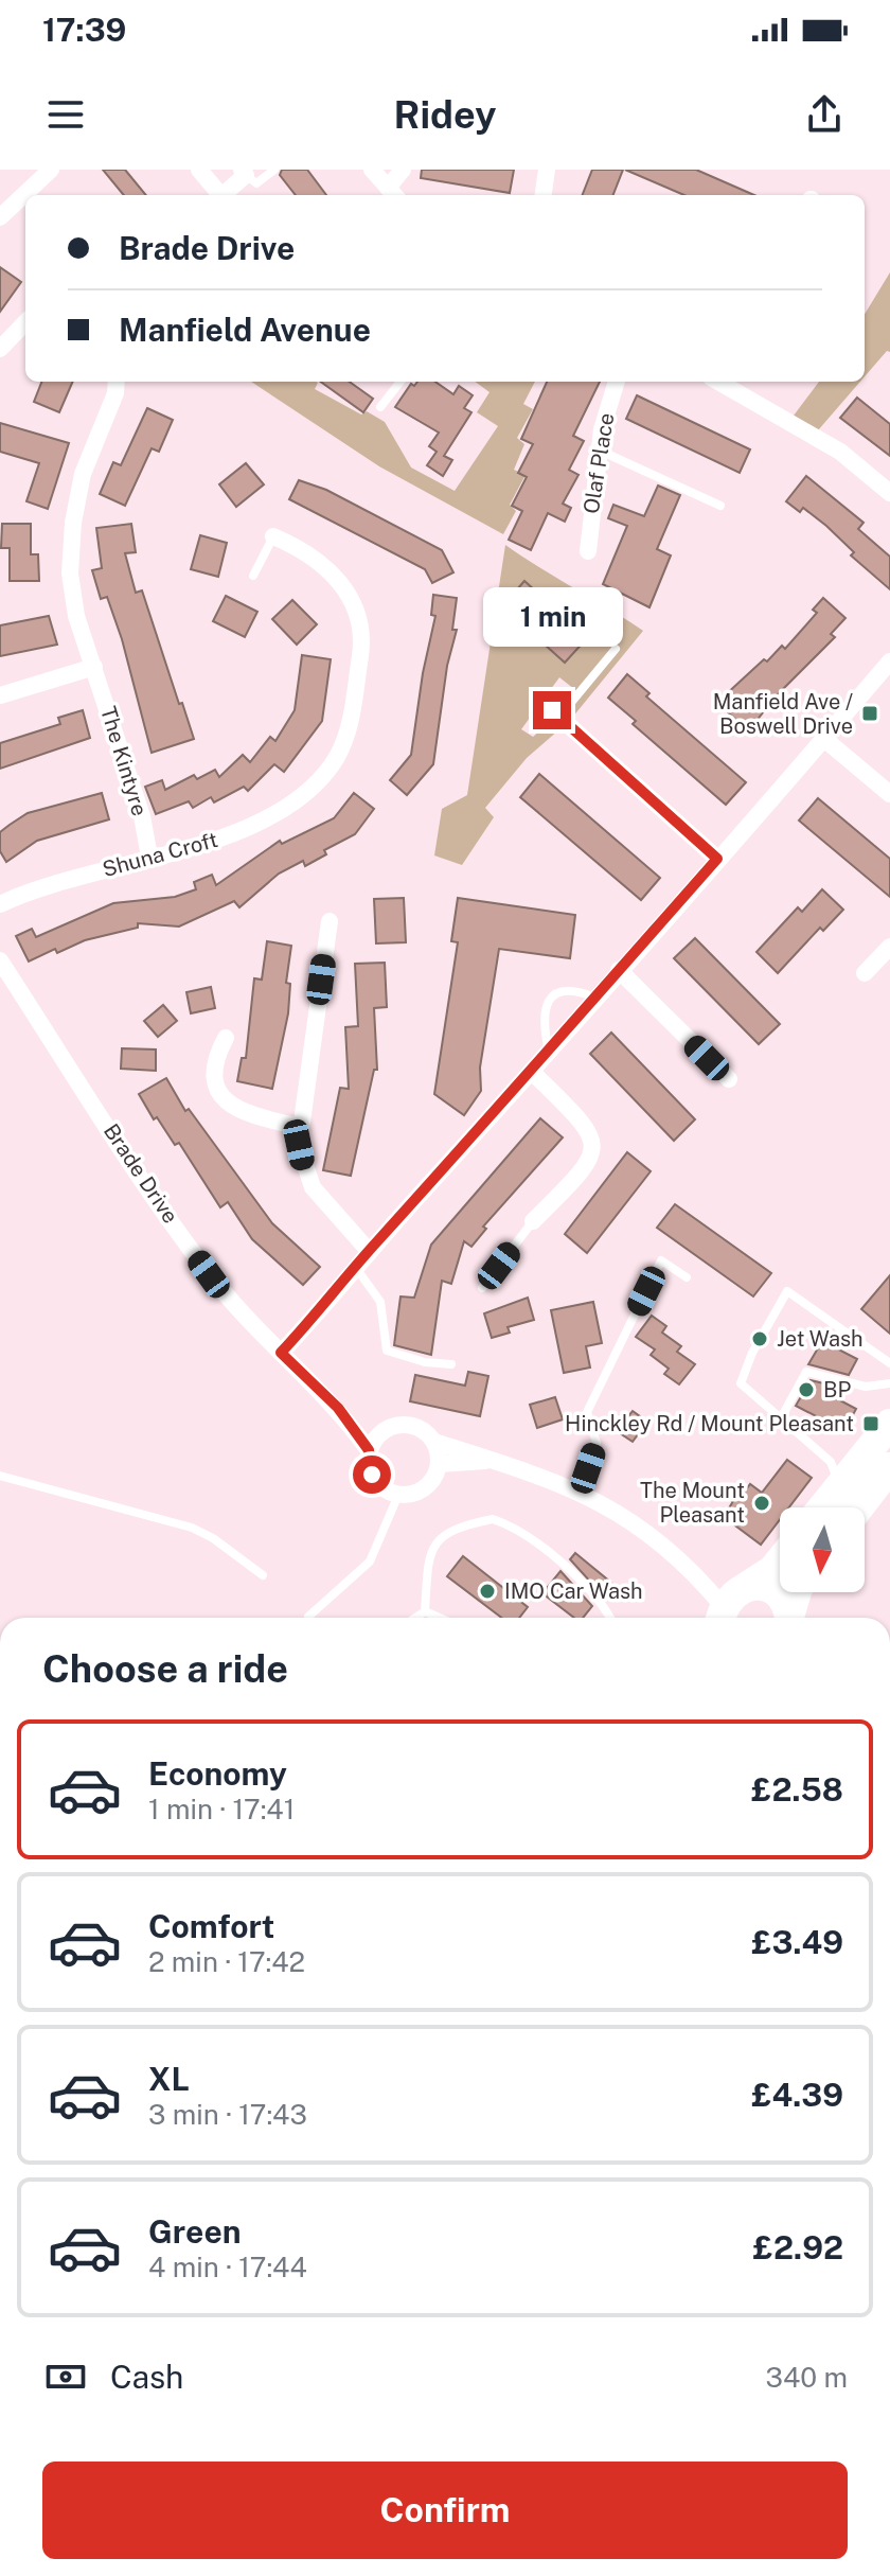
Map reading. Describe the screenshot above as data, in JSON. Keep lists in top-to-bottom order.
{
  "streets": {
    "street": [
      "Olaf Place",
      "The Kintyre",
      "Shuna Croft",
      "Brade Drive"
    ]
  },
  "crossings": [
    ["The Kintyre", "Shuna Croft"]
  ],
  "places": {
    "transit": ["Manfield Ave / Boswell Drive", "Hinckley Rd / Mount Pleasant"],
    "other": [
      "Jet Wash",
      "BP",
      "The Mount Pleasant",
      "IMO Car Wash"
    ]
  },
  "north": "bottom",
  "page": {
    "status": "17:39",
    "header": "Ridey",
    "banner": ["Brade Drive", "Manfield Avenue"],
    "bubble": "1 min",
    "heading": "Choose a ride",
    "list": [
      {
        "name": "Economy",
        "note": "1 min · 17:41",
        "value": "£2.58"
      },
      {
        "name": "Comfort",
        "note": "2 min · 17:42",
        "value": "£3.49"
      },
      {
        "name": "XL",
        "note": "3 min · 17:43",
        "value": "£4.39"
      },
      {
        "name": "Green",
        "note": "4 min · 17:44",
        "value": "£2.92"
      }
    ],
    "pay": ["Cash", "340 m"],
    "buttons": "Confirm"
  }
}
